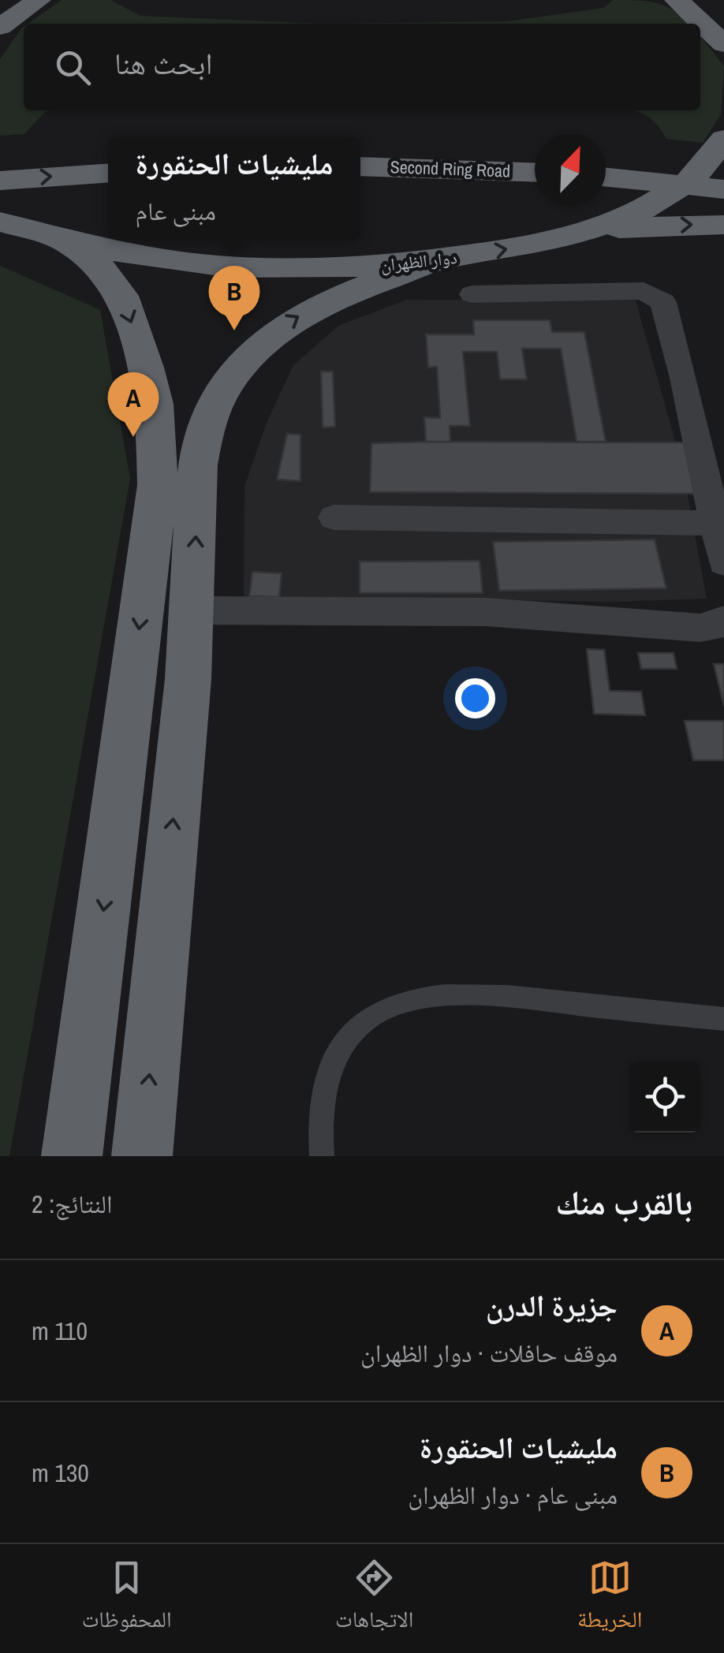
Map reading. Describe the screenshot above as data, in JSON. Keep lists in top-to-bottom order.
{
  "streets": {
    "highway": ["Second Ring Road", "دوار الظهران"]
  },
  "north": "top right",
  "page": {
    "search": "ابحث هنا",
    "popup": ["مليشيات الحنقورة", "مبنى عام"],
    "pins": ["B", "A"],
    "heading": ["بالقرب منك", "النتائج: 2"],
    "list": [
      {
        "mark": "A",
        "name": "جزيرة الدرن",
        "note": "موقف حافلات · دوار الظهران",
        "value": "110 m"
      },
      {
        "mark": "B",
        "name": "مليشيات الحنقورة",
        "note": "مبنى عام · دوار الظهران",
        "value": "130 m"
      }
    ],
    "nav": ["الخريطة", "الاتجاهات", "المحفوظات"]
  }
}
